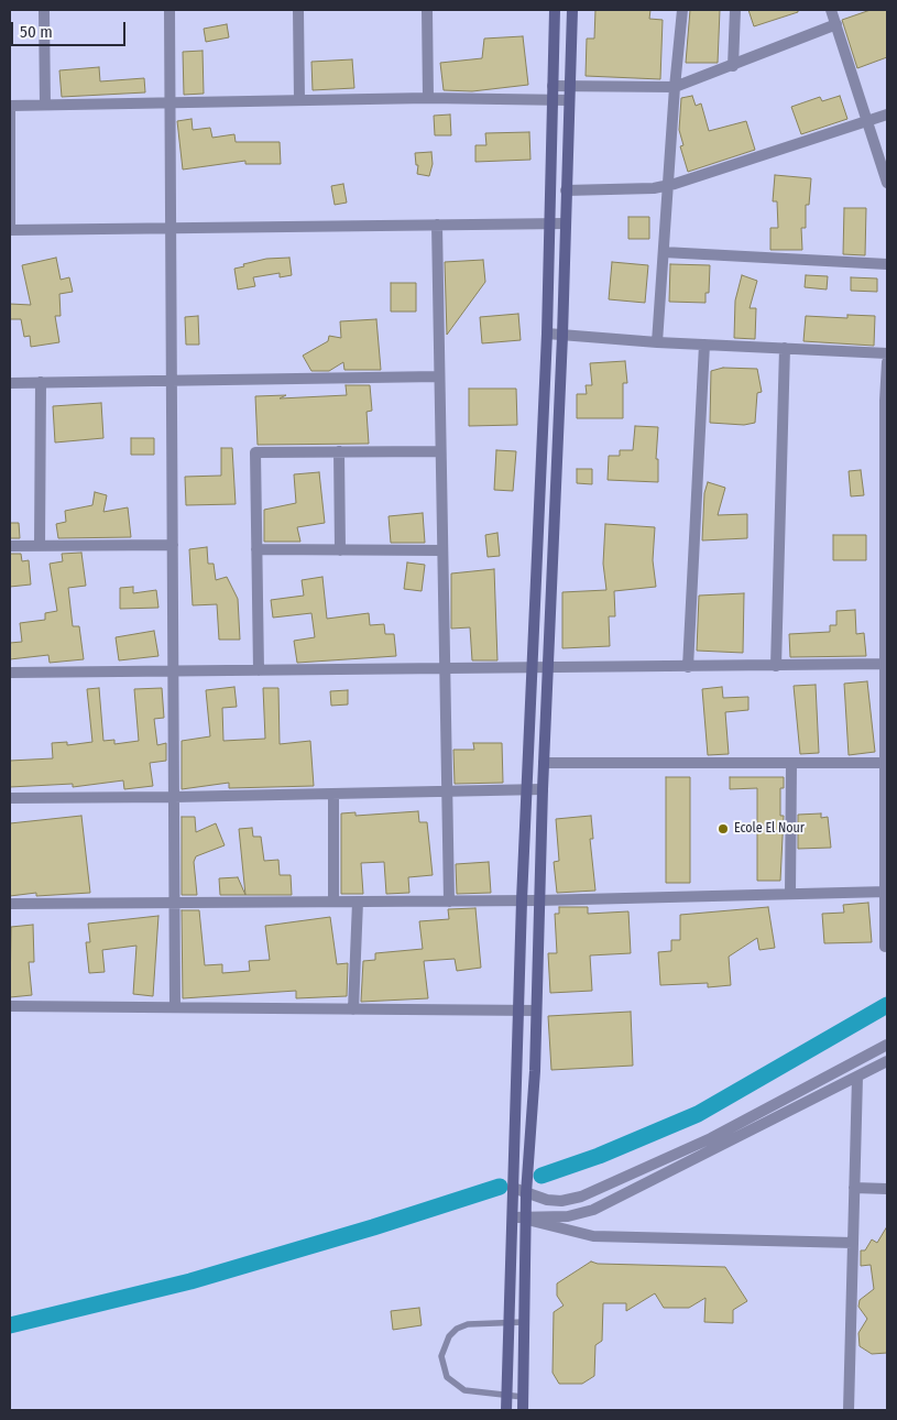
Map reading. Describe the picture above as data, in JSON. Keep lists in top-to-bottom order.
{
  "places": ["Ecole El Nour"],
  "scale_bar": "50 m"
}
